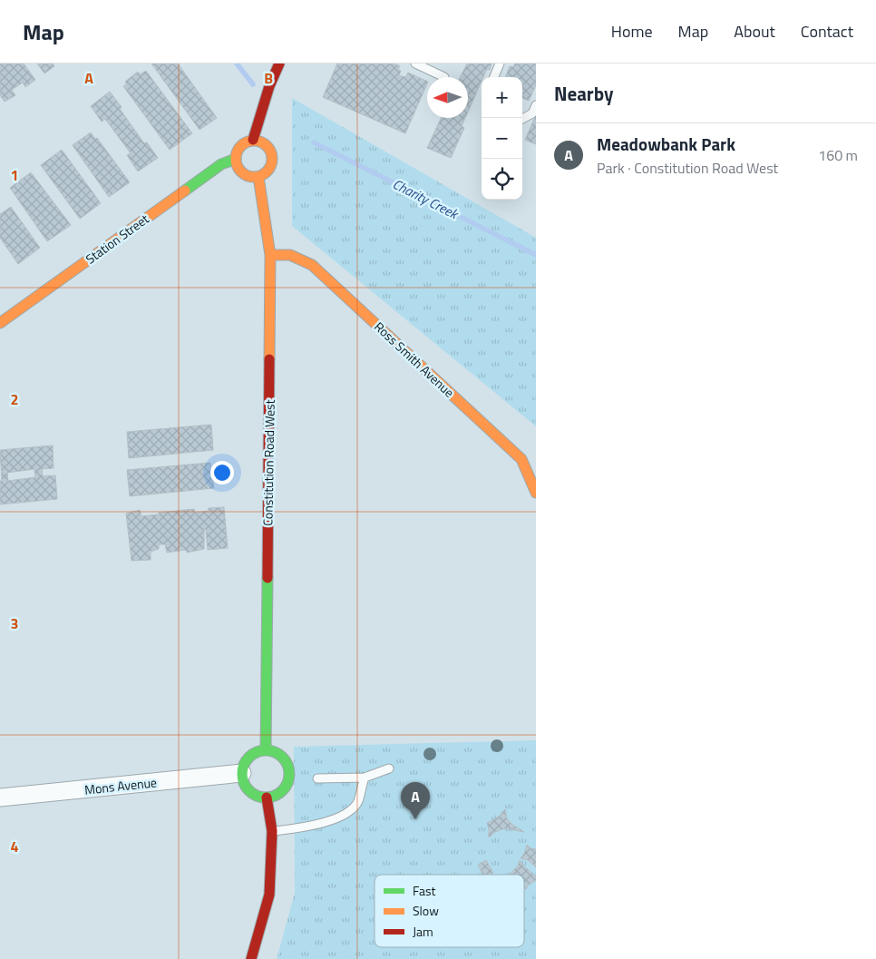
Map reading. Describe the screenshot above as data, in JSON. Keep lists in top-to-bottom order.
{
  "streets": {
    "main road": ["Station Street", "Ross Smith Avenue", "Constitution Road West"],
    "street": ["Mons Avenue"]
  },
  "crossings": [
    ["Station Street", "Constitution Road West"],
    ["Ross Smith Avenue", "Constitution Road West"],
    ["Constitution Road West", "Mons Avenue"]
  ],
  "water": ["Charity Creek"],
  "legend": ["Fast", "Slow", "Jam"],
  "north": "left",
  "page": {
    "header": "Map",
    "nav": [
      "Home",
      "Map",
      "About",
      "Contact"
    ],
    "heading": "Nearby",
    "map_buttons": ["+", "−"],
    "list": [
      {
        "mark": "A",
        "name": "Meadowbank Park",
        "note": "Park · Constitution Road West",
        "value": "160 m"
      }
    ],
    "pins": "A"
  },
  "grid": {
    "columns": ["A", "B"],
    "rows": [
      "1",
      "2",
      "3",
      "4"
    ]
  }
}
